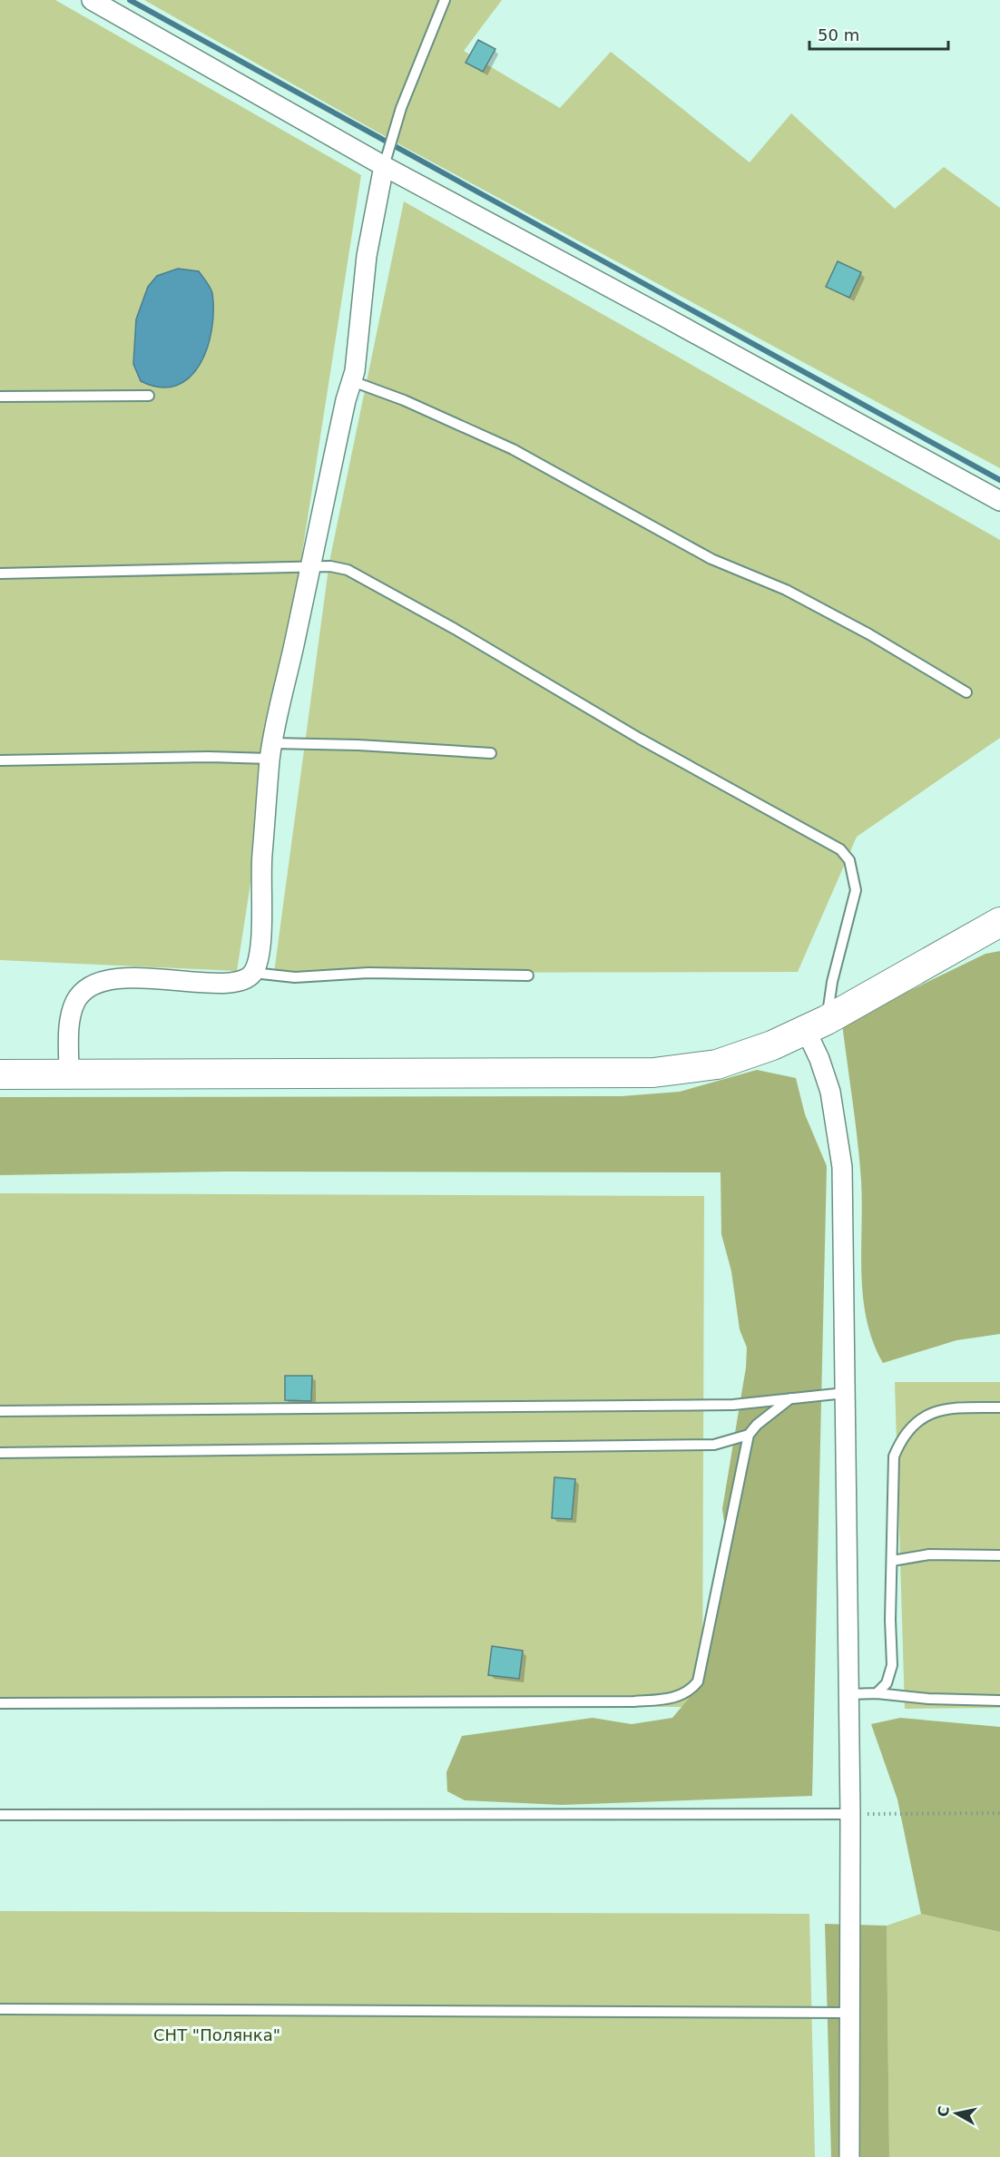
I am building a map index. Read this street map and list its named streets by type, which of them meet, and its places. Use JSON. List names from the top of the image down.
{
  "parks": ["СНТ \"Полянка\""],
  "scale_bar": "50 m",
  "north": "left"
}
